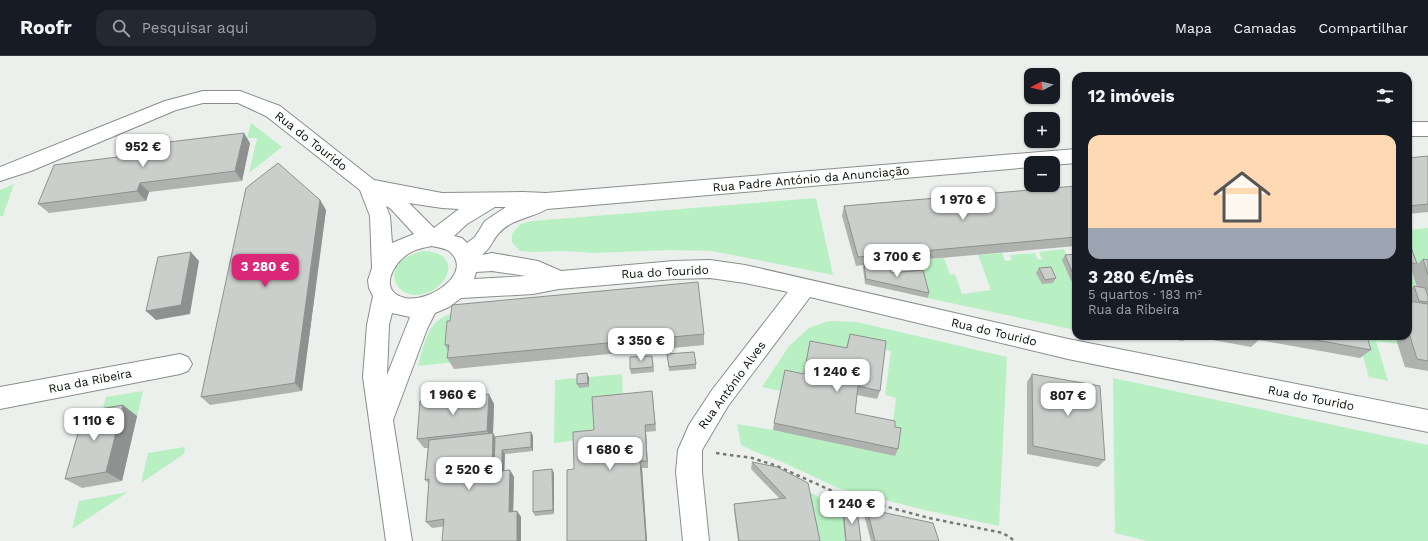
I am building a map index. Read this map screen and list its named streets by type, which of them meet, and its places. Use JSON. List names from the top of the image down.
{
  "streets": {
    "street": [
      "Rua do Tourido",
      "Rua Padre António da Anunciação",
      "Rua da Ribeira",
      "Rua António Alves"
    ]
  },
  "crossings": [
    ["Rua do Tourido", "Rua Padre António da Anunciação"],
    ["Rua do Tourido", "Rua António Alves"]
  ],
  "north": "left",
  "page": {
    "header": "Roofr",
    "search": "Pesquisar aqui",
    "nav": ["Mapa", "Camadas", "Compartilhar"],
    "map_buttons": ["+", "−"],
    "heading": "12 imóveis",
    "list": [
      {
        "name": "3 280 €/mês",
        "note": "5 quartos · 183 m² · Rua da Ribeira"
      }
    ],
    "price": [
      "952 €",
      "1 970 €",
      "3 700 €",
      "3 280 €",
      "3 350 €",
      "1 240 €",
      "1 960 €",
      "807 €",
      "1 110 €",
      "1 680 €",
      "2 520 €",
      "1 240 €"
    ]
  }
}
